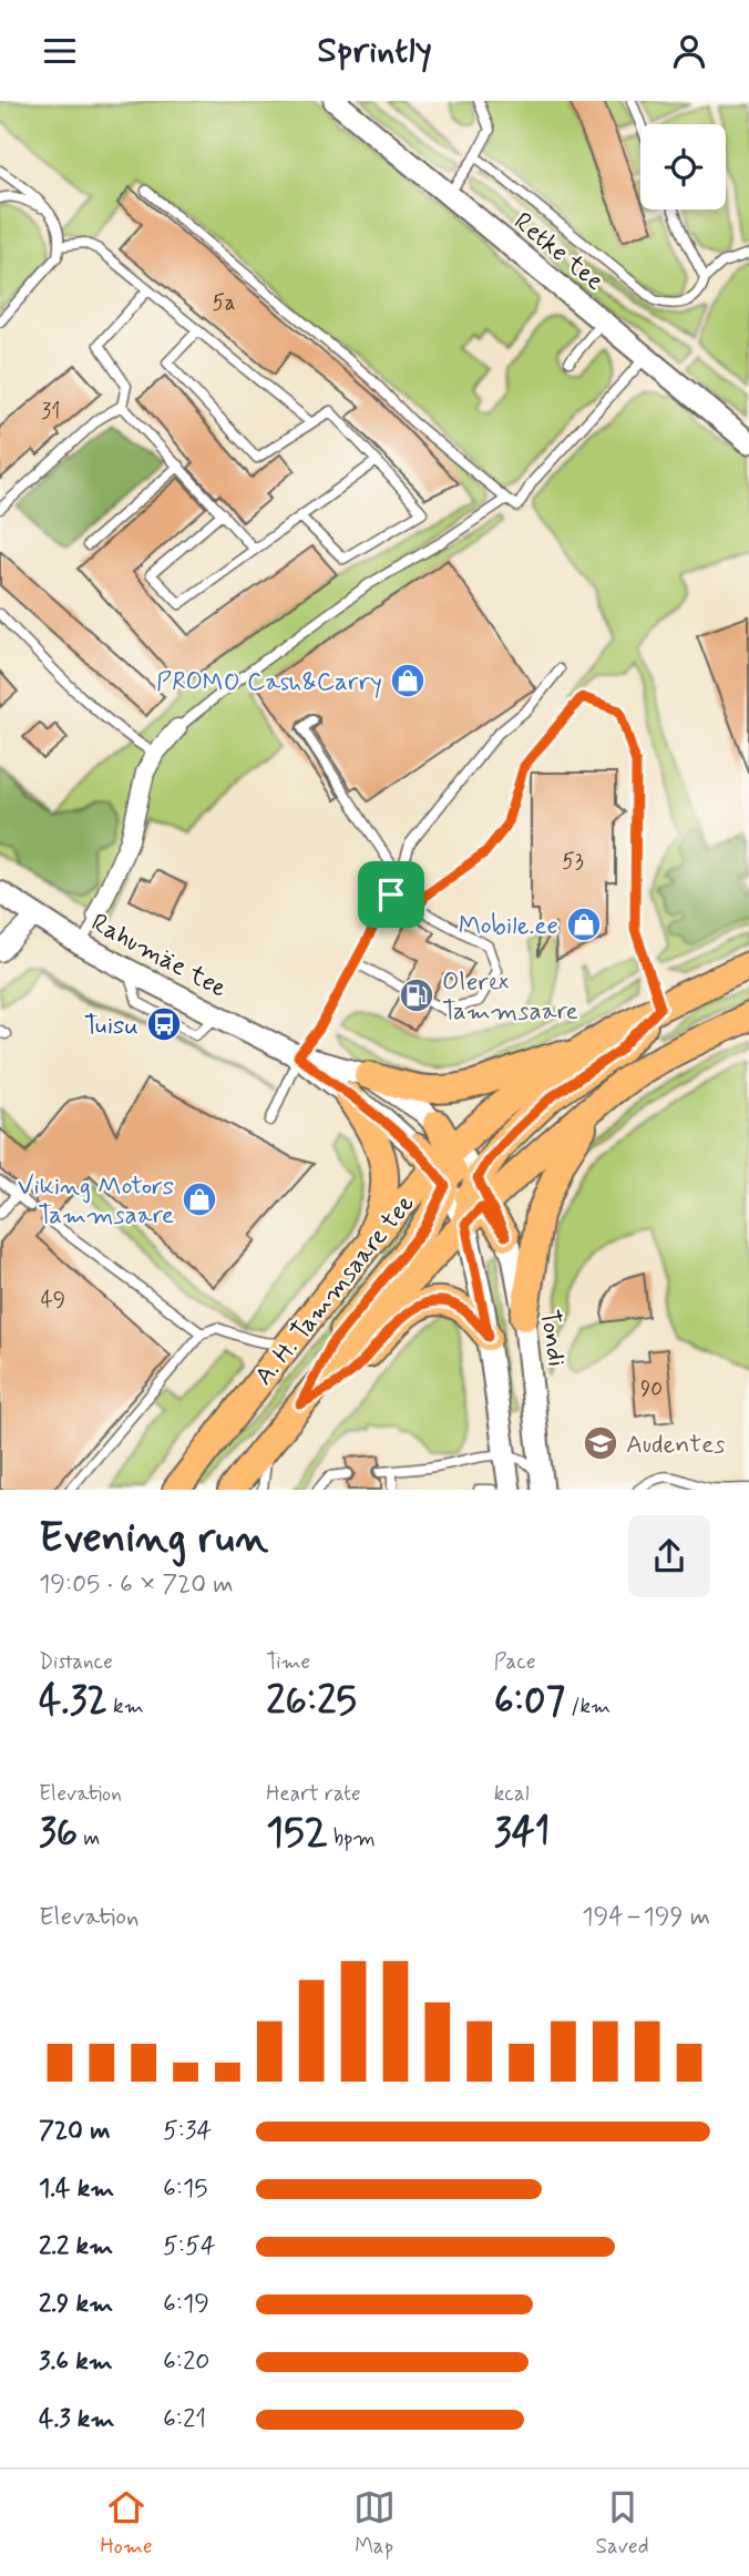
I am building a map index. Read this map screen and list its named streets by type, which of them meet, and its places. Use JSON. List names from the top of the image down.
{
  "streets": {
    "main road": ["A. H. Tammsaare tee"],
    "street": ["Retke tee", "Rahumäe tee", "Tondi"]
  },
  "places": {
    "shop": ["PROMO Cash&Carry", "Mobile.ee", "Viking Motors Tammsaare"],
    "fuel station": ["Olerex Tammsaare"],
    "bus stop": ["Tuisu"],
    "school or university": ["Audentes"]
  },
  "house_numbers": [
    "5a",
    "31",
    "53",
    "49",
    "90"
  ],
  "page": {
    "header": "Sprintly",
    "heading": ["Evening run", "19:05 · 6 × 720 m"],
    "stats": [
      ["Distance", "4.32 km"],
      ["Time", "26:25"],
      ["Pace", "6:07 /km"],
      ["Elevation", "36 m"],
      ["Heart rate", "152 bpm"],
      ["kcal", "341"]
    ],
    "chart": ["Elevation", "194–199 m"],
    "list": [
      {
        "name": "720 m",
        "note": "5:34"
      },
      {
        "name": "1.4 km",
        "note": "6:15"
      },
      {
        "name": "2.2 km",
        "note": "5:54"
      },
      {
        "name": "2.9 km",
        "note": "6:19"
      },
      {
        "name": "3.6 km",
        "note": "6:20"
      },
      {
        "name": "4.3 km",
        "note": "6:21"
      }
    ],
    "tabs": ["Home", "Map", "Saved"]
  }
}
